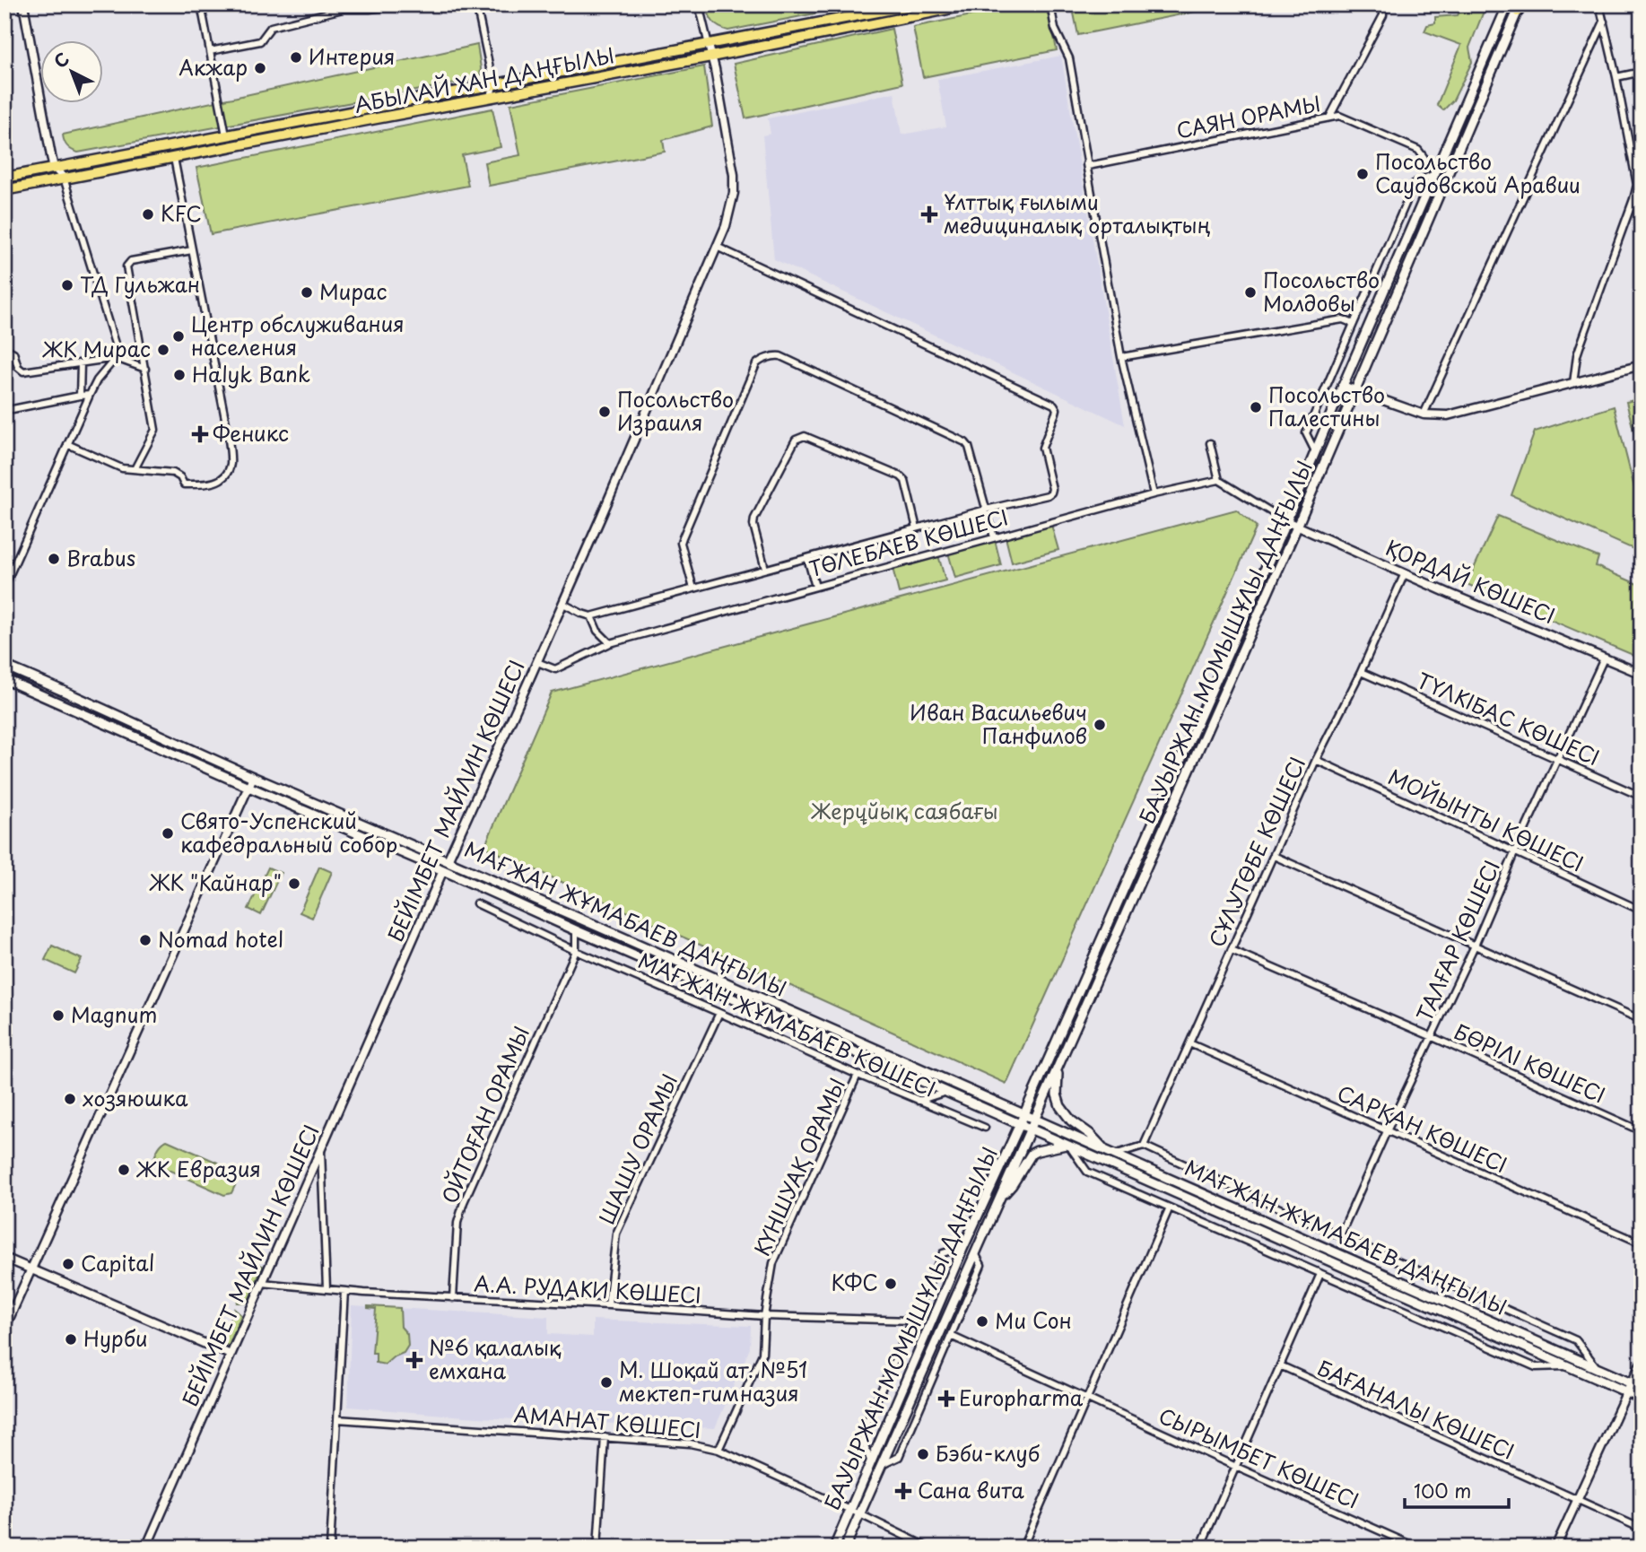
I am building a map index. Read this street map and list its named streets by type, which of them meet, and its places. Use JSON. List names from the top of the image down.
{
  "streets": {
    "main road": [
      "АБЫЛАЙ ХАН ДАҢҒЫЛЫ",
      "БАУЫРЖАН МОМЫШҰЛЫ ДАҢҒЫЛЫ",
      "БЕЙІМБЕТ МАЙЛИН КӨШЕСІ",
      "МАҒЖАН ЖҰМАБАЕВ ДАҢҒЫЛЫ"
    ],
    "street": [
      "САЯН ОРАМЫ",
      "ТӨЛЕБАЕВ КӨШЕСІ",
      "ҚОРДАЙ КӨШЕСІ",
      "ТҮЛКІБАС КӨШЕСІ",
      "МОЙЫНТЫ КӨШЕСІ",
      "СҰЛУТӨБЕ КӨШЕСІ",
      "ТАЛҒАР КӨШЕСІ",
      "МАҒЖАН ЖҰМАБАЕВ КӨШЕСІ",
      "БӨРІЛІ КӨШЕСІ",
      "ОЙТОҒАН ОРАМЫ",
      "САРҚАН КӨШЕСІ",
      "ШАШУ ОРАМЫ",
      "КҮНШУАҚ ОРАМЫ",
      "А.А. РУДАКИ КӨШЕСІ",
      "БАҒАНАЛЫ КӨШЕСІ",
      "АМАНАТ КӨШЕСІ",
      "СЫРЫМБЕТ КӨШЕСІ"
    ]
  },
  "crossings": [
    ["АБЫЛАЙ ХАН ДАҢҒЫЛЫ", "БЕЙІМБЕТ МАЙЛИН КӨШЕСІ"],
    ["САЯН ОРАМЫ", "БАУЫРЖАН МОМЫШҰЛЫ ДАҢҒЫЛЫ"],
    ["ТӨЛЕБАЕВ КӨШЕСІ", "БЕЙІМБЕТ МАЙЛИН КӨШЕСІ"],
    ["ҚОРДАЙ КӨШЕСІ", "БАУЫРЖАН МОМЫШҰЛЫ ДАҢҒЫЛЫ"],
    ["ҚОРДАЙ КӨШЕСІ", "СҰЛУТӨБЕ КӨШЕСІ"],
    ["ҚОРДАЙ КӨШЕСІ", "ТАЛҒАР КӨШЕСІ"],
    ["БАУЫРЖАН МОМЫШҰЛЫ ДАҢҒЫЛЫ", "МАҒЖАН ЖҰМАБАЕВ ДАҢҒЫЛЫ"],
    ["БАУЫРЖАН МОМЫШҰЛЫ ДАҢҒЫЛЫ", "АМАНАТ КӨШЕСІ"],
    ["ТҮЛКІБАС КӨШЕСІ", "СҰЛУТӨБЕ КӨШЕСІ"],
    ["ТҮЛКІБАС КӨШЕСІ", "ТАЛҒАР КӨШЕСІ"],
    ["БЕЙІМБЕТ МАЙЛИН КӨШЕСІ", "МАҒЖАН ЖҰМАБАЕВ ДАҢҒЫЛЫ"],
    ["БЕЙІМБЕТ МАЙЛИН КӨШЕСІ", "А.А. РУДАКИ КӨШЕСІ"],
    ["МОЙЫНТЫ КӨШЕСІ", "СҰЛУТӨБЕ КӨШЕСІ"],
    ["МОЙЫНТЫ КӨШЕСІ", "ТАЛҒАР КӨШЕСІ"],
    ["СҰЛУТӨБЕ КӨШЕСІ", "БӨРІЛІ КӨШЕСІ"],
    ["СҰЛУТӨБЕ КӨШЕСІ", "САРҚАН КӨШЕСІ"],
    ["ТАЛҒАР КӨШЕСІ", "БӨРІЛІ КӨШЕСІ"],
    ["ТАЛҒАР КӨШЕСІ", "САРҚАН КӨШЕСІ"],
    ["МАҒЖАН ЖҰМАБАЕВ КӨШЕСІ", "ОЙТОҒАН ОРАМЫ"],
    ["МАҒЖАН ЖҰМАБАЕВ КӨШЕСІ", "ШАШУ ОРАМЫ"],
    ["МАҒЖАН ЖҰМАБАЕВ КӨШЕСІ", "КҮНШУАҚ ОРАМЫ"],
    ["ОЙТОҒАН ОРАМЫ", "А.А. РУДАКИ КӨШЕСІ"],
    ["ШАШУ ОРАМЫ", "А.А. РУДАКИ КӨШЕСІ"],
    ["КҮНШУАҚ ОРАМЫ", "А.А. РУДАКИ КӨШЕСІ"],
    ["КҮНШУАҚ ОРАМЫ", "АМАНАТ КӨШЕСІ"]
  ],
  "parks": ["Жерұйық саябағы"],
  "places": {
    "other": [
      "Интерия",
      "Акжар",
      "Посольство Саудовской Аравии",
      "KFC",
      "ТД Гульжан",
      "Мирас",
      "Посольство Молдовы",
      "Центр обслуживания населения",
      "ЖК Мирас",
      "Halyk Bank",
      "Посольство Палестины",
      "Посольство Израиля",
      "Brabus",
      "Иван Васильевич Панфилов",
      "Свято-Успенский кафедральный собор",
      "ЖК \"Кайнар\"",
      "Nomad hotel",
      "Magnum",
      "хозяюшка",
      "ЖК Евразия",
      "Capital",
      "КФС",
      "Ми Сон",
      "Нурби",
      "М. Шоқай ат. №51 мектеп-гимназия",
      "Бэби-клуб"
    ],
    "health": [
      "Ұлттық ғылыми медициналық орталықтың",
      "Феникс",
      "№6 қалалық емхана",
      "Europharma",
      "Сана вита"
    ]
  },
  "scale_bar": "100 m",
  "north": "top left"
}
